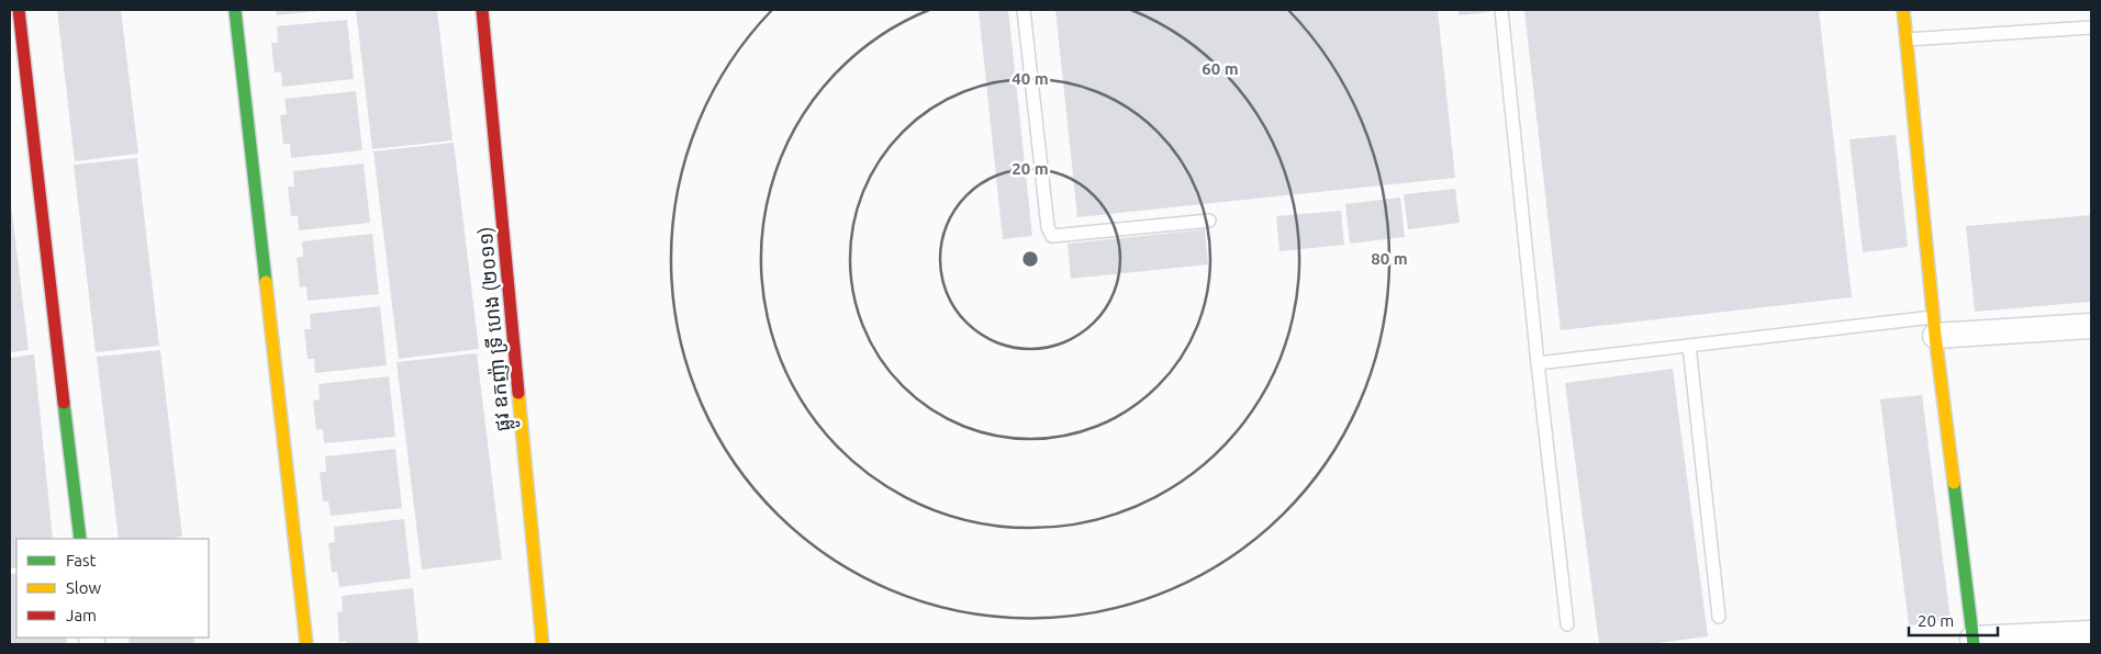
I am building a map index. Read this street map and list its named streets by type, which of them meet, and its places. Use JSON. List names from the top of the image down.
{
  "streets": {
    "street": ["ផ្លូវ ឧកញ៉ា ទ្រី ហេង (២០១១)"]
  },
  "legend": ["Fast", "Slow", "Jam"],
  "scale_bar": "20 m",
  "rings": [
    "60 m",
    "40 m",
    "20 m",
    "80 m"
  ]
}
